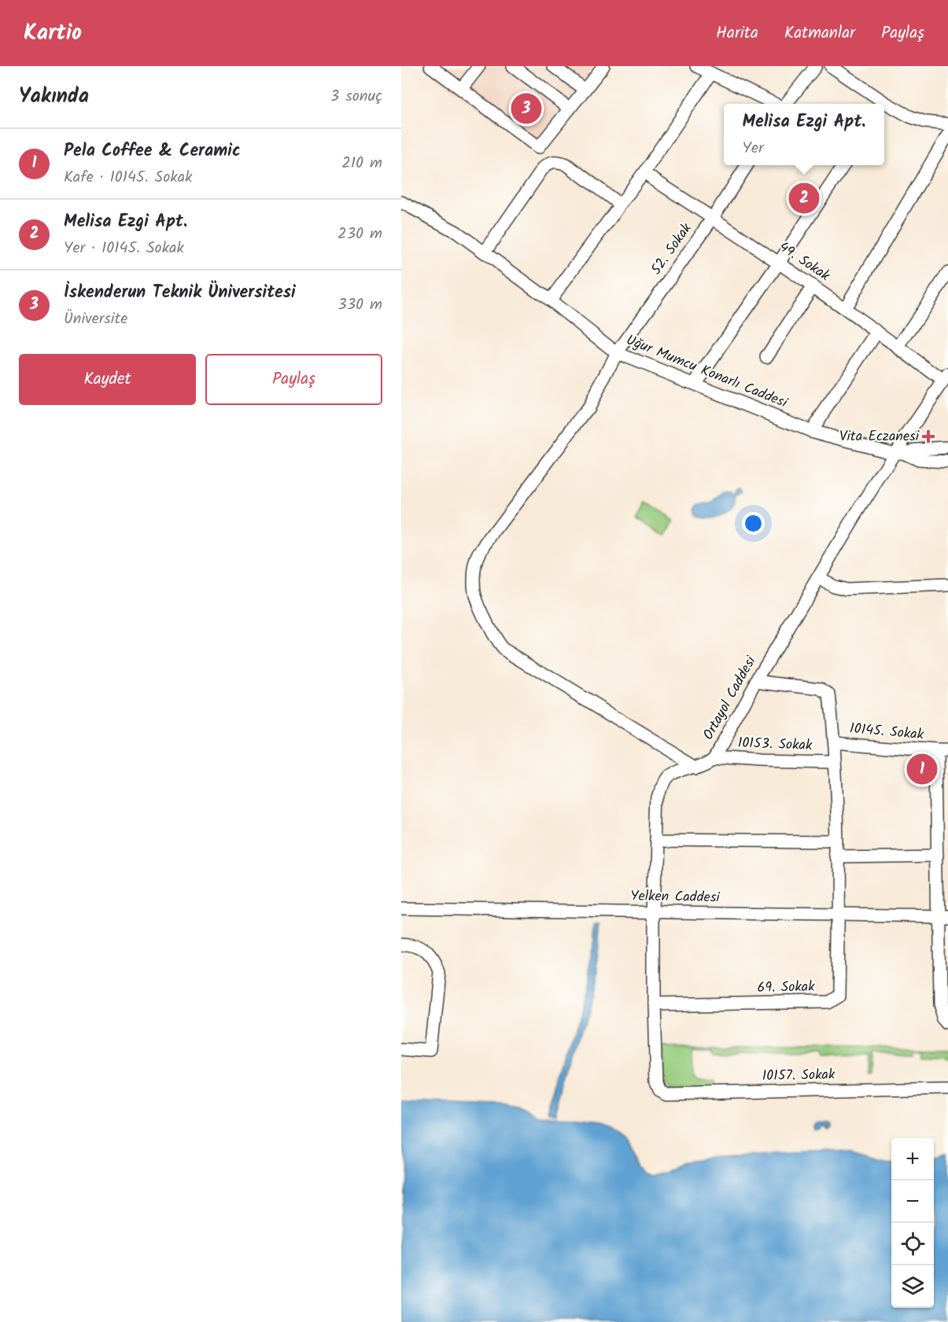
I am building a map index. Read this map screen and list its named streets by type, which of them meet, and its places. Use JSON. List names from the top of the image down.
{
  "streets": {
    "street": [
      "52. Sokak",
      "49. Sokak",
      "Uğur Mumcu Konarlı Caddesi",
      "Ortayol Caddesi",
      "10145. Sokak",
      "10153. Sokak",
      "Yelken Caddesi",
      "69. Sokak",
      "10157. Sokak"
    ]
  },
  "crossings": [
    ["52. Sokak", "49. Sokak"],
    ["52. Sokak", "Uğur Mumcu Konarlı Caddesi"],
    ["52. Sokak", "Ortayol Caddesi"],
    ["49. Sokak", "Ortayol Caddesi"],
    ["Uğur Mumcu Konarlı Caddesi", "Ortayol Caddesi"],
    ["Ortayol Caddesi", "10153. Sokak"],
    ["Ortayol Caddesi", "Yelken Caddesi"],
    ["Ortayol Caddesi", "69. Sokak"],
    ["Ortayol Caddesi", "10157. Sokak"],
    ["Yelken Caddesi", "69. Sokak"]
  ],
  "places": {
    "health": ["Vita Eczanesi"]
  },
  "page": {
    "header": "Kartio",
    "nav": ["Harita", "Katmanlar", "Paylaş"],
    "heading": ["Yakında", "3 sonuç"],
    "pins": ["3", "2", "1"],
    "popup": ["Melisa Ezgi Apt.", "Yer"],
    "list": [
      {
        "mark": "1",
        "name": "Pela Coffee & Ceramic",
        "note": "Kafe · 10145. Sokak",
        "value": "210 m"
      },
      {
        "mark": "2",
        "name": "Melisa Ezgi Apt.",
        "note": "Yer · 10145. Sokak",
        "value": "230 m"
      },
      {
        "mark": "3",
        "name": "İskenderun Teknik Üniversitesi",
        "note": "Üniversite",
        "value": "330 m"
      }
    ],
    "buttons": ["Kaydet", "Paylaş"],
    "map_buttons": ["+", "−"]
  }
}
